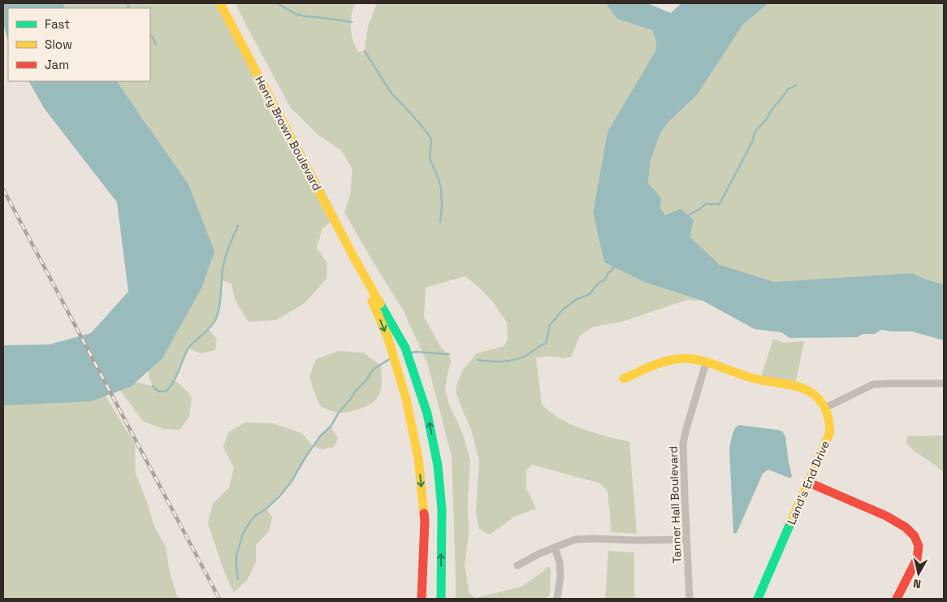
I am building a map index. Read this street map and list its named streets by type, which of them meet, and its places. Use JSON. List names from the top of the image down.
{
  "streets": {
    "main road": ["Henry Brown Boulevard", "Land's End Drive"],
    "street": ["Tanner Hall Boulevard"]
  },
  "crossings": [
    ["Land's End Drive", "Tanner Hall Boulevard"]
  ],
  "legend": ["Fast", "Slow", "Jam"],
  "north": "bottom"
}
